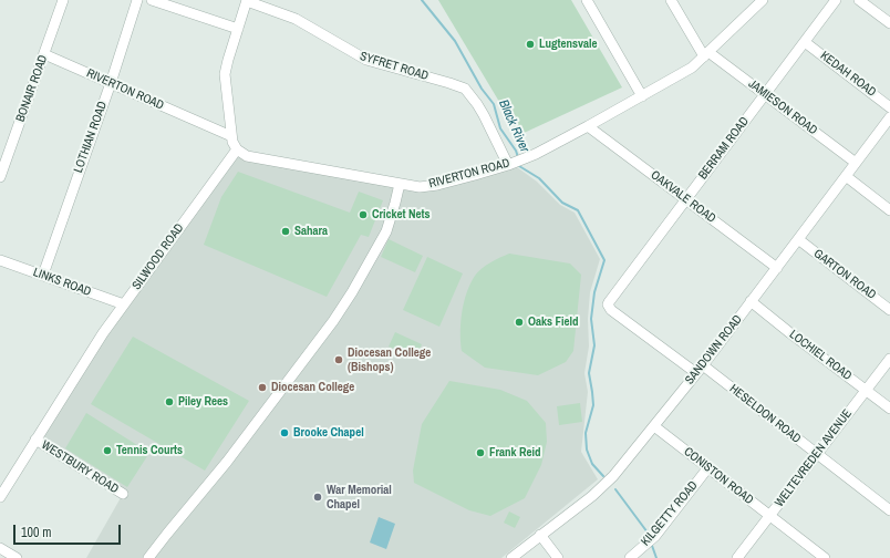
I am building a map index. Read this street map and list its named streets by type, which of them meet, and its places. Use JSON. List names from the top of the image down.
{
  "streets": {
    "street": [
      "SYFRET ROAD",
      "KEDAH ROAD",
      "BONAIR ROAD",
      "RIVERTON ROAD",
      "JAMIESON ROAD",
      "LOTHIAN ROAD",
      "BERRAM ROAD",
      "OAKVALE ROAD",
      "SILWOOD ROAD",
      "GARTON ROAD",
      "LINKS ROAD",
      "SANDOWN ROAD",
      "LOCHIEL ROAD",
      "HESELDON ROAD",
      "WELTEVREDEN AVENUE",
      "WESTBURY ROAD",
      "CONISTON ROAD",
      "KILGETTY ROAD"
    ]
  },
  "crossings": [
    ["SYFRET ROAD", "RIVERTON ROAD"],
    ["KEDAH ROAD", "BERRAM ROAD"],
    ["BONAIR ROAD", "RIVERTON ROAD"],
    ["RIVERTON ROAD", "JAMIESON ROAD"],
    ["RIVERTON ROAD", "LOTHIAN ROAD"],
    ["RIVERTON ROAD", "OAKVALE ROAD"],
    ["RIVERTON ROAD", "SILWOOD ROAD"],
    ["JAMIESON ROAD", "BERRAM ROAD"],
    ["JAMIESON ROAD", "SANDOWN ROAD"],
    ["LOTHIAN ROAD", "LINKS ROAD"],
    ["BERRAM ROAD", "OAKVALE ROAD"],
    ["BERRAM ROAD", "HESELDON ROAD"],
    ["OAKVALE ROAD", "SANDOWN ROAD"],
    ["SILWOOD ROAD", "LINKS ROAD"],
    ["SILWOOD ROAD", "WESTBURY ROAD"],
    ["GARTON ROAD", "SANDOWN ROAD"],
    ["SANDOWN ROAD", "LOCHIEL ROAD"],
    ["SANDOWN ROAD", "HESELDON ROAD"],
    ["SANDOWN ROAD", "CONISTON ROAD"],
    ["LOCHIEL ROAD", "WELTEVREDEN AVENUE"],
    ["HESELDON ROAD", "WELTEVREDEN AVENUE"],
    ["WELTEVREDEN AVENUE", "CONISTON ROAD"],
    ["CONISTON ROAD", "KILGETTY ROAD"]
  ],
  "water": ["Black River"],
  "places": [
    "Lugtensvale",
    "Cricket Nets",
    "Sahara",
    "Oaks Field",
    "Diocesan College (Bishops)",
    "Diocesan College",
    "Piley Rees",
    "Brooke Chapel",
    "Tennis Courts",
    "Frank Reid",
    "War Memorial Chapel"
  ],
  "scale_bar": "100 m"
}
